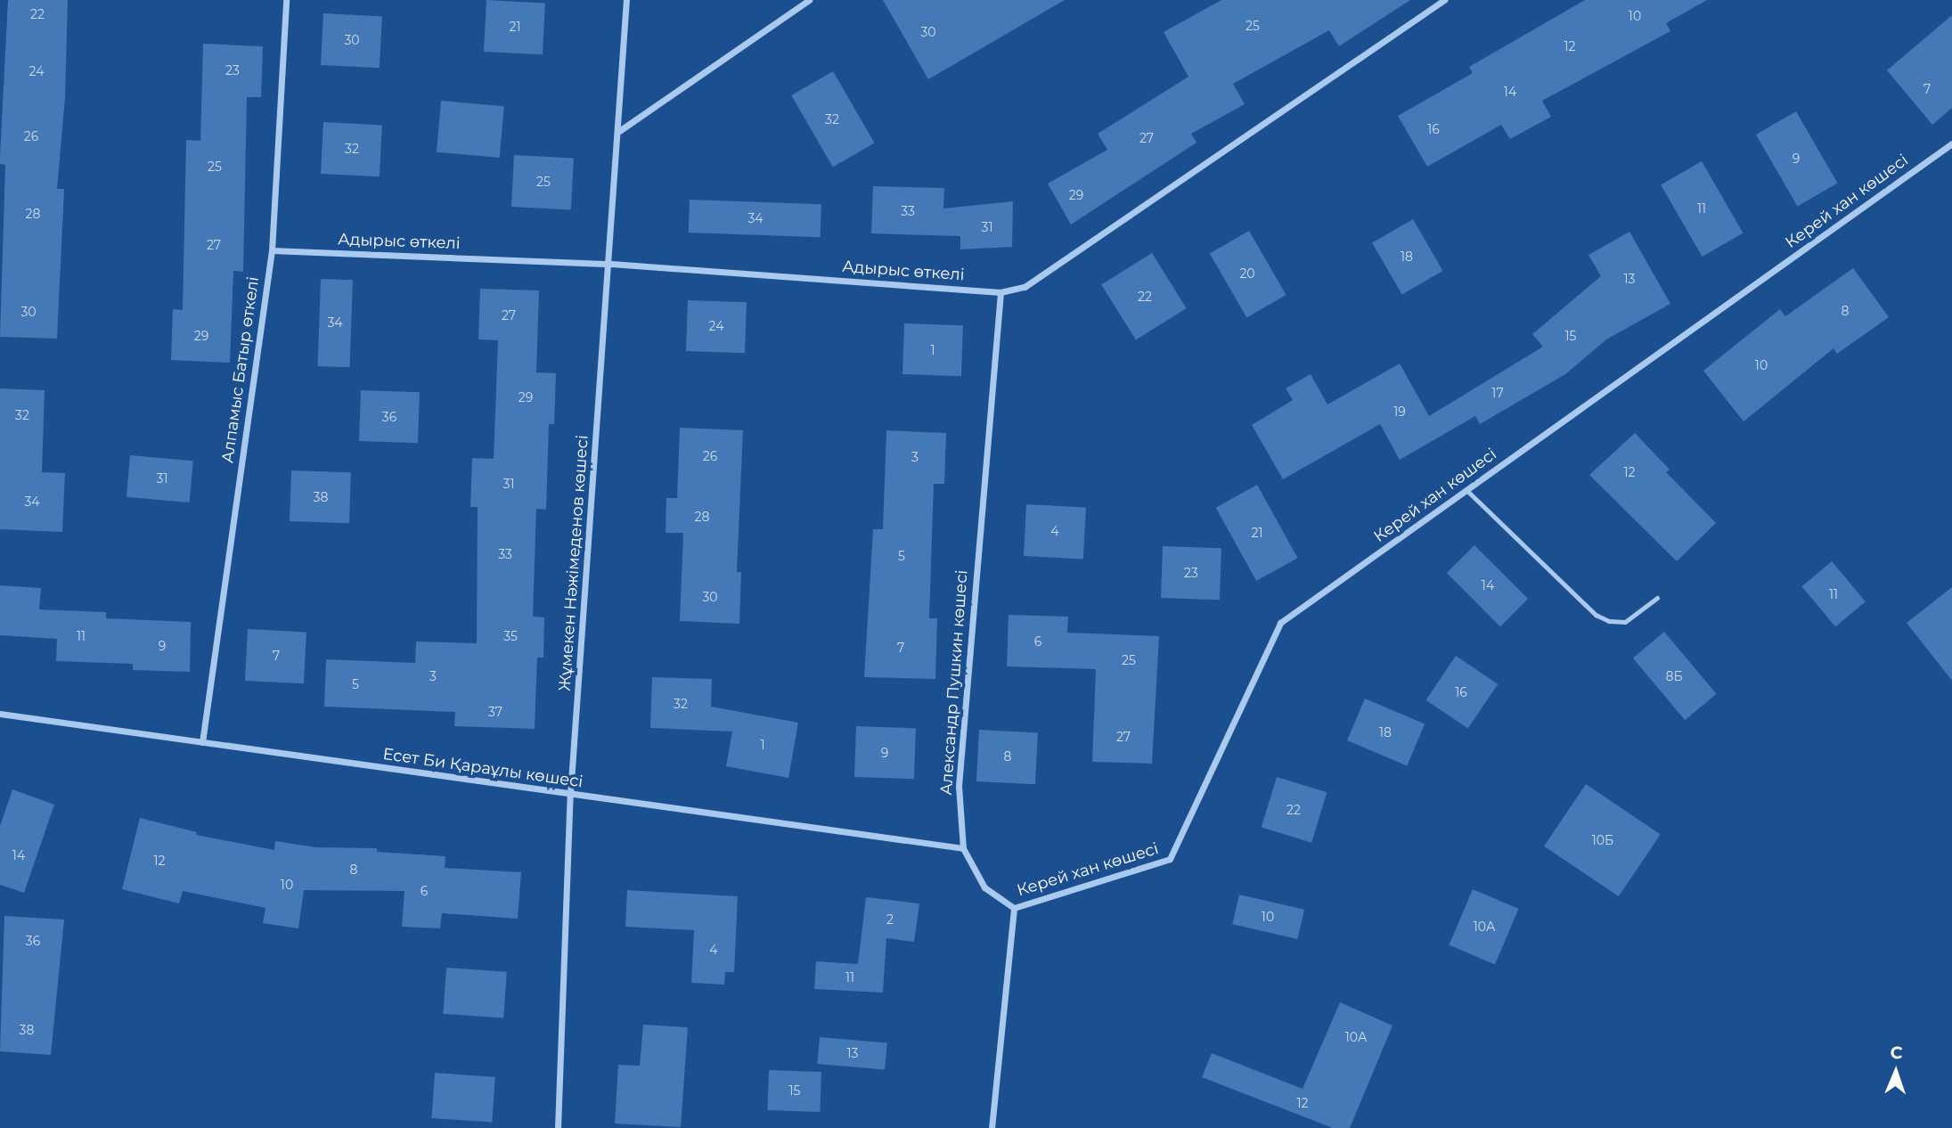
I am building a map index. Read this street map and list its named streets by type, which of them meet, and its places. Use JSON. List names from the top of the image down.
{
  "streets": {
    "street": [
      "Керей хан көшесі",
      "Адырыс өткелі",
      "Алпамыс Батыр өткелі",
      "Жұмекен Нәжімеденов көшесі",
      "Александр Пушкин көшесі",
      "Есет Би Қараұлы көшесі"
    ]
  },
  "crossings": [
    ["Керей хан көшесі", "Александр Пушкин көшесі"],
    ["Адырыс өткелі", "Алпамыс Батыр өткелі"],
    ["Адырыс өткелі", "Жұмекен Нәжімеденов көшесі"],
    ["Адырыс өткелі", "Александр Пушкин көшесі"],
    ["Алпамыс Батыр өткелі", "Есет Би Қараұлы көшесі"],
    ["Жұмекен Нәжімеденов көшесі", "Есет Би Қараұлы көшесі"],
    ["Александр Пушкин көшесі", "Есет Би Қараұлы көшесі"]
  ],
  "house_numbers": [
    "22",
    "10",
    "25",
    "21",
    "30",
    "30",
    "12",
    "23",
    "24",
    "7",
    "14",
    "32",
    "16",
    "26",
    "27",
    "32",
    "9",
    "25",
    "25",
    "29",
    "11",
    "33",
    "28",
    "34",
    "31",
    "27",
    "18",
    "20",
    "13",
    "22",
    "8",
    "30",
    "27",
    "34",
    "24",
    "29",
    "15",
    "1",
    "10",
    "17",
    "29",
    "19",
    "32",
    "36",
    "26",
    "3",
    "12",
    "31",
    "31",
    "38",
    "34",
    "28",
    "4",
    "21",
    "33",
    "5",
    "23",
    "14",
    "11",
    "30",
    "11",
    "35",
    "6",
    "9",
    "7",
    "7",
    "25",
    "3",
    "8Б",
    "5",
    "16",
    "32",
    "37",
    "18",
    "27",
    "1",
    "9",
    "8",
    "22",
    "10Б",
    "14",
    "12",
    "8",
    "10",
    "6",
    "10",
    "2",
    "10А",
    "36",
    "4",
    "11",
    "38",
    "10А",
    "13",
    "15",
    "12"
  ],
  "north": "top"
}
